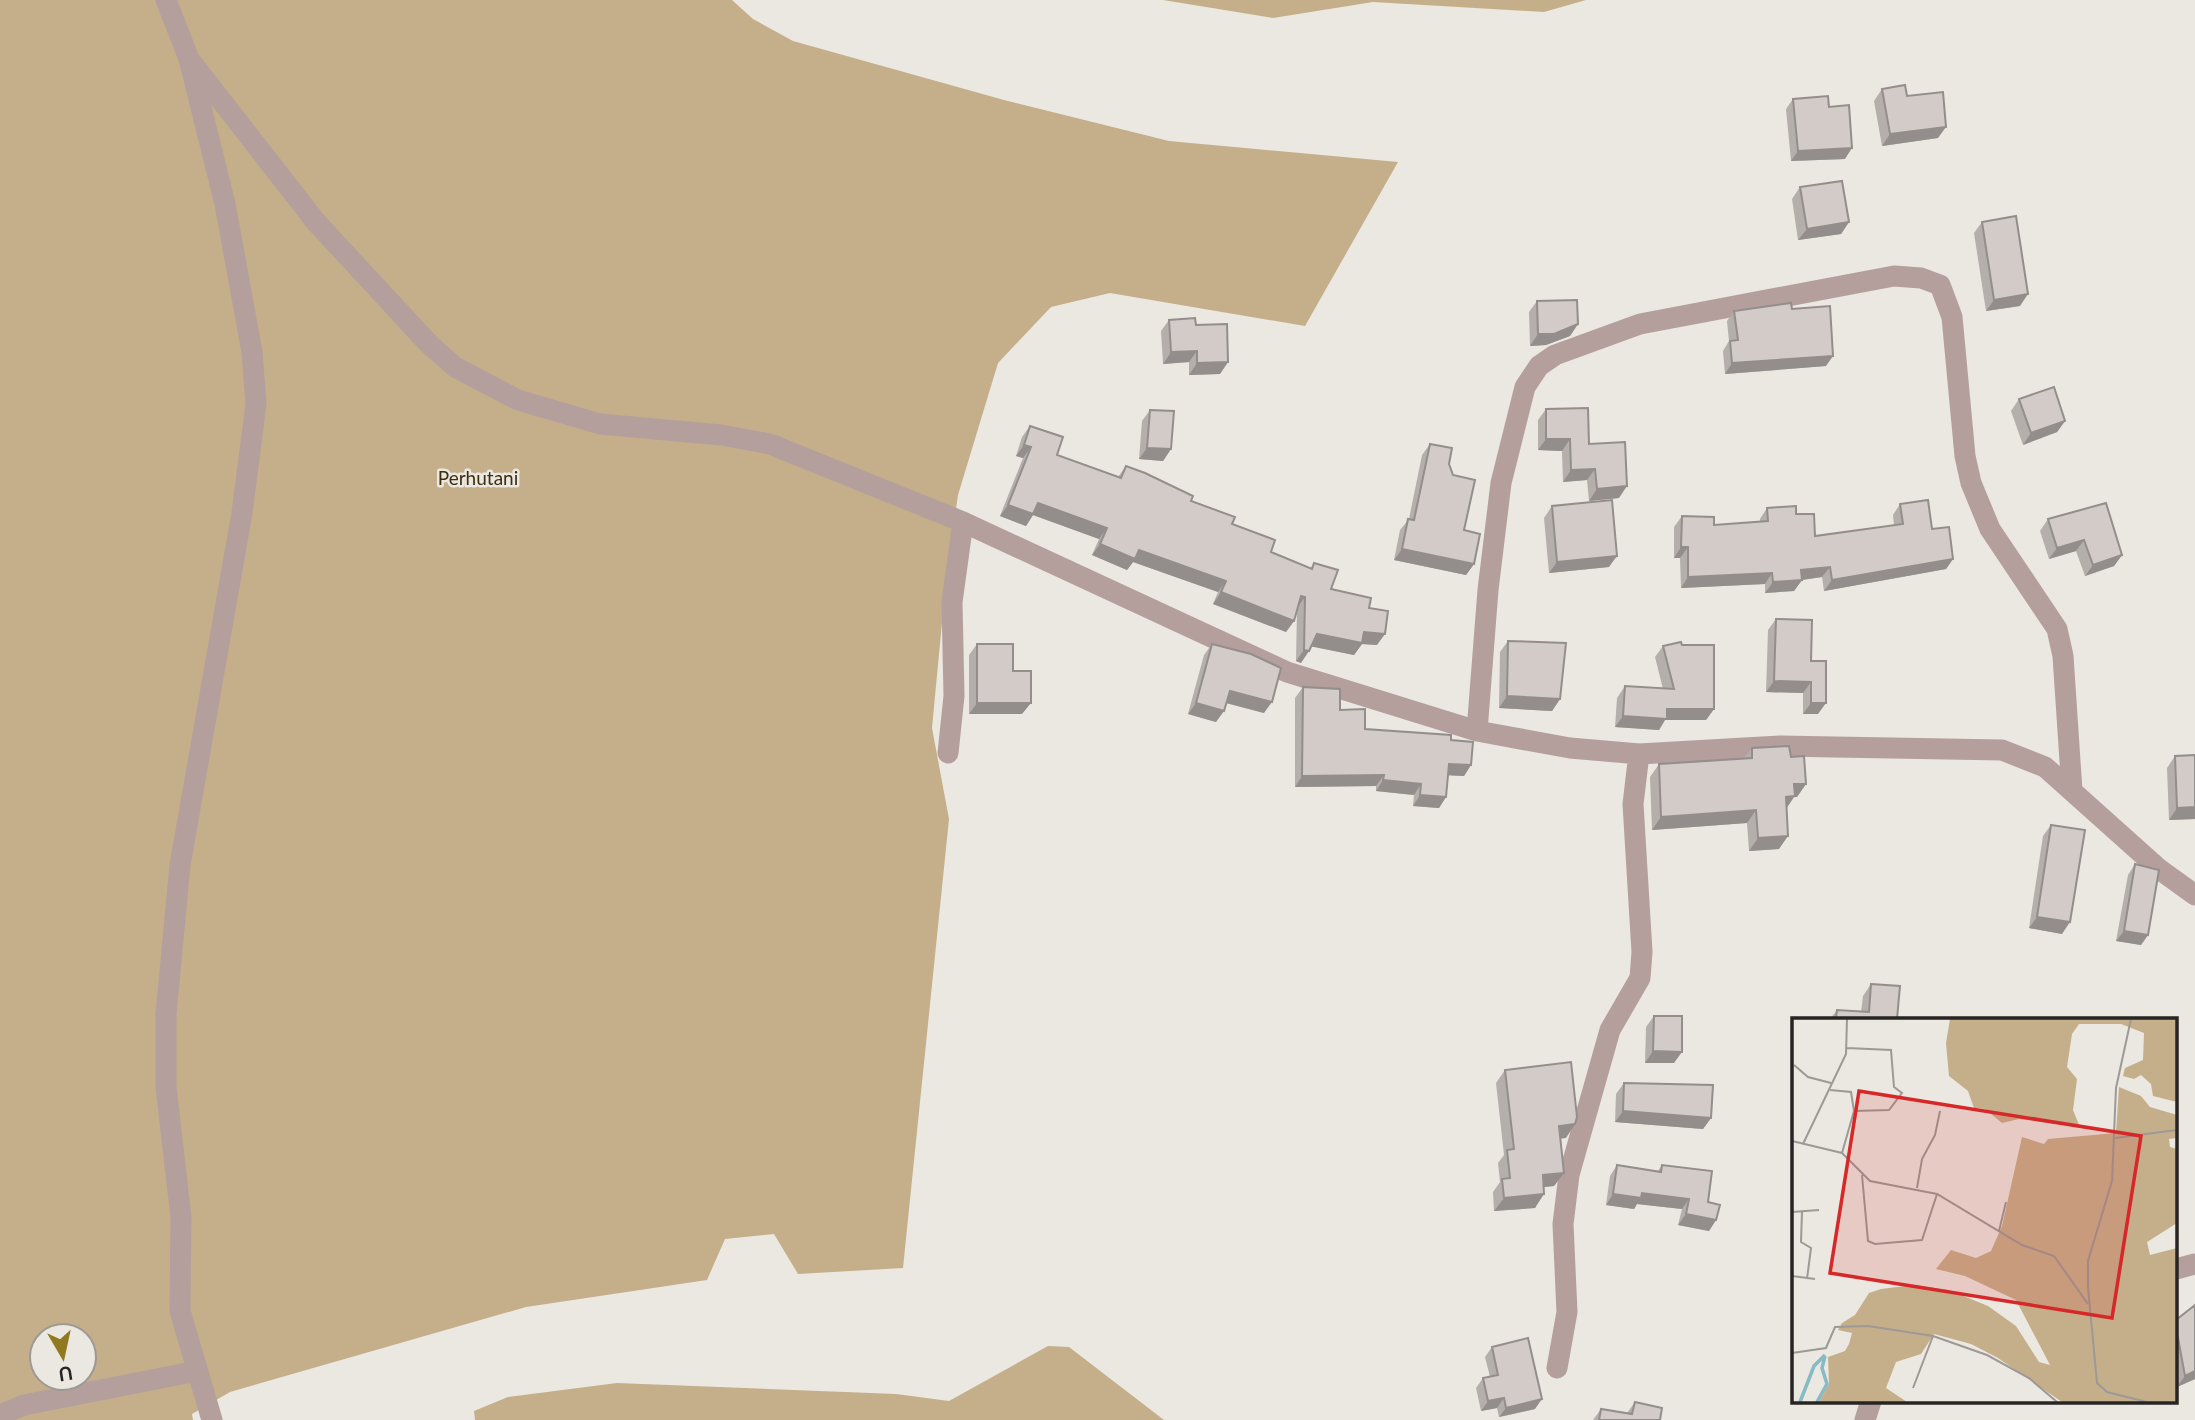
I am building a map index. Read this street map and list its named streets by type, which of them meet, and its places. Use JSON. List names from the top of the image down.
{
  "parks": ["Perhutani"],
  "north": "bottom"
}
